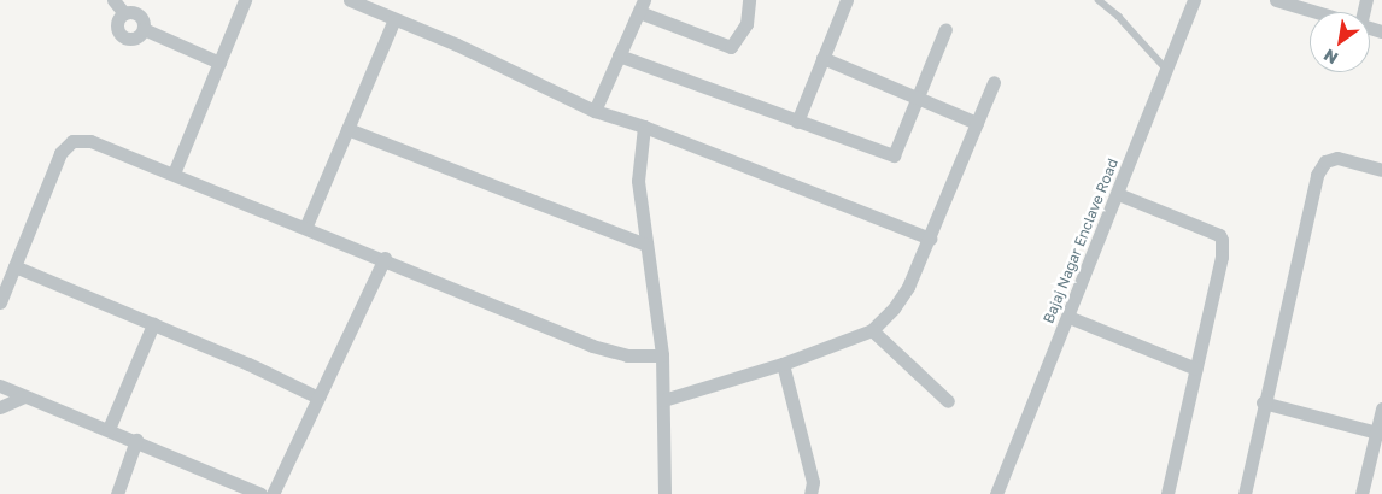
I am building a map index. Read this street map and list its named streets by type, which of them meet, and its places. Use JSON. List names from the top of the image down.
{
  "streets": {
    "street": ["Bajaj Nagar Enclave Road"]
  },
  "north": "bottom left"
}
